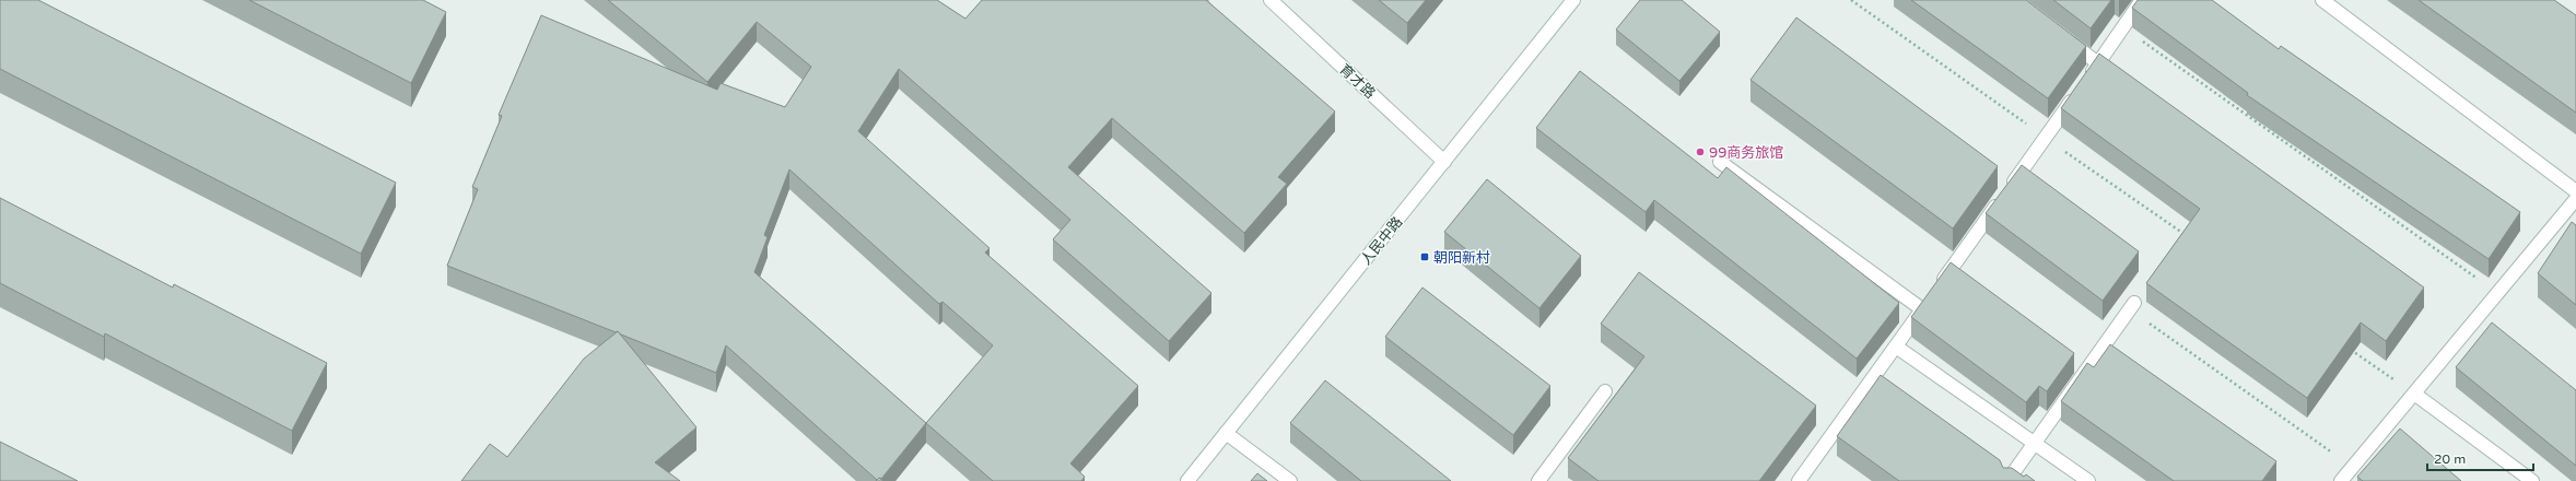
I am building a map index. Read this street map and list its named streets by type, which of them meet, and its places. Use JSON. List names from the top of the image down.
{
  "streets": {
    "street": ["育才路", "人民中路"]
  },
  "crossings": [
    ["育才路", "人民中路"]
  ],
  "places": {
    "other": ["99商务旅馆"],
    "transit": ["朝阳新村"]
  },
  "scale_bar": "20 m"
}
